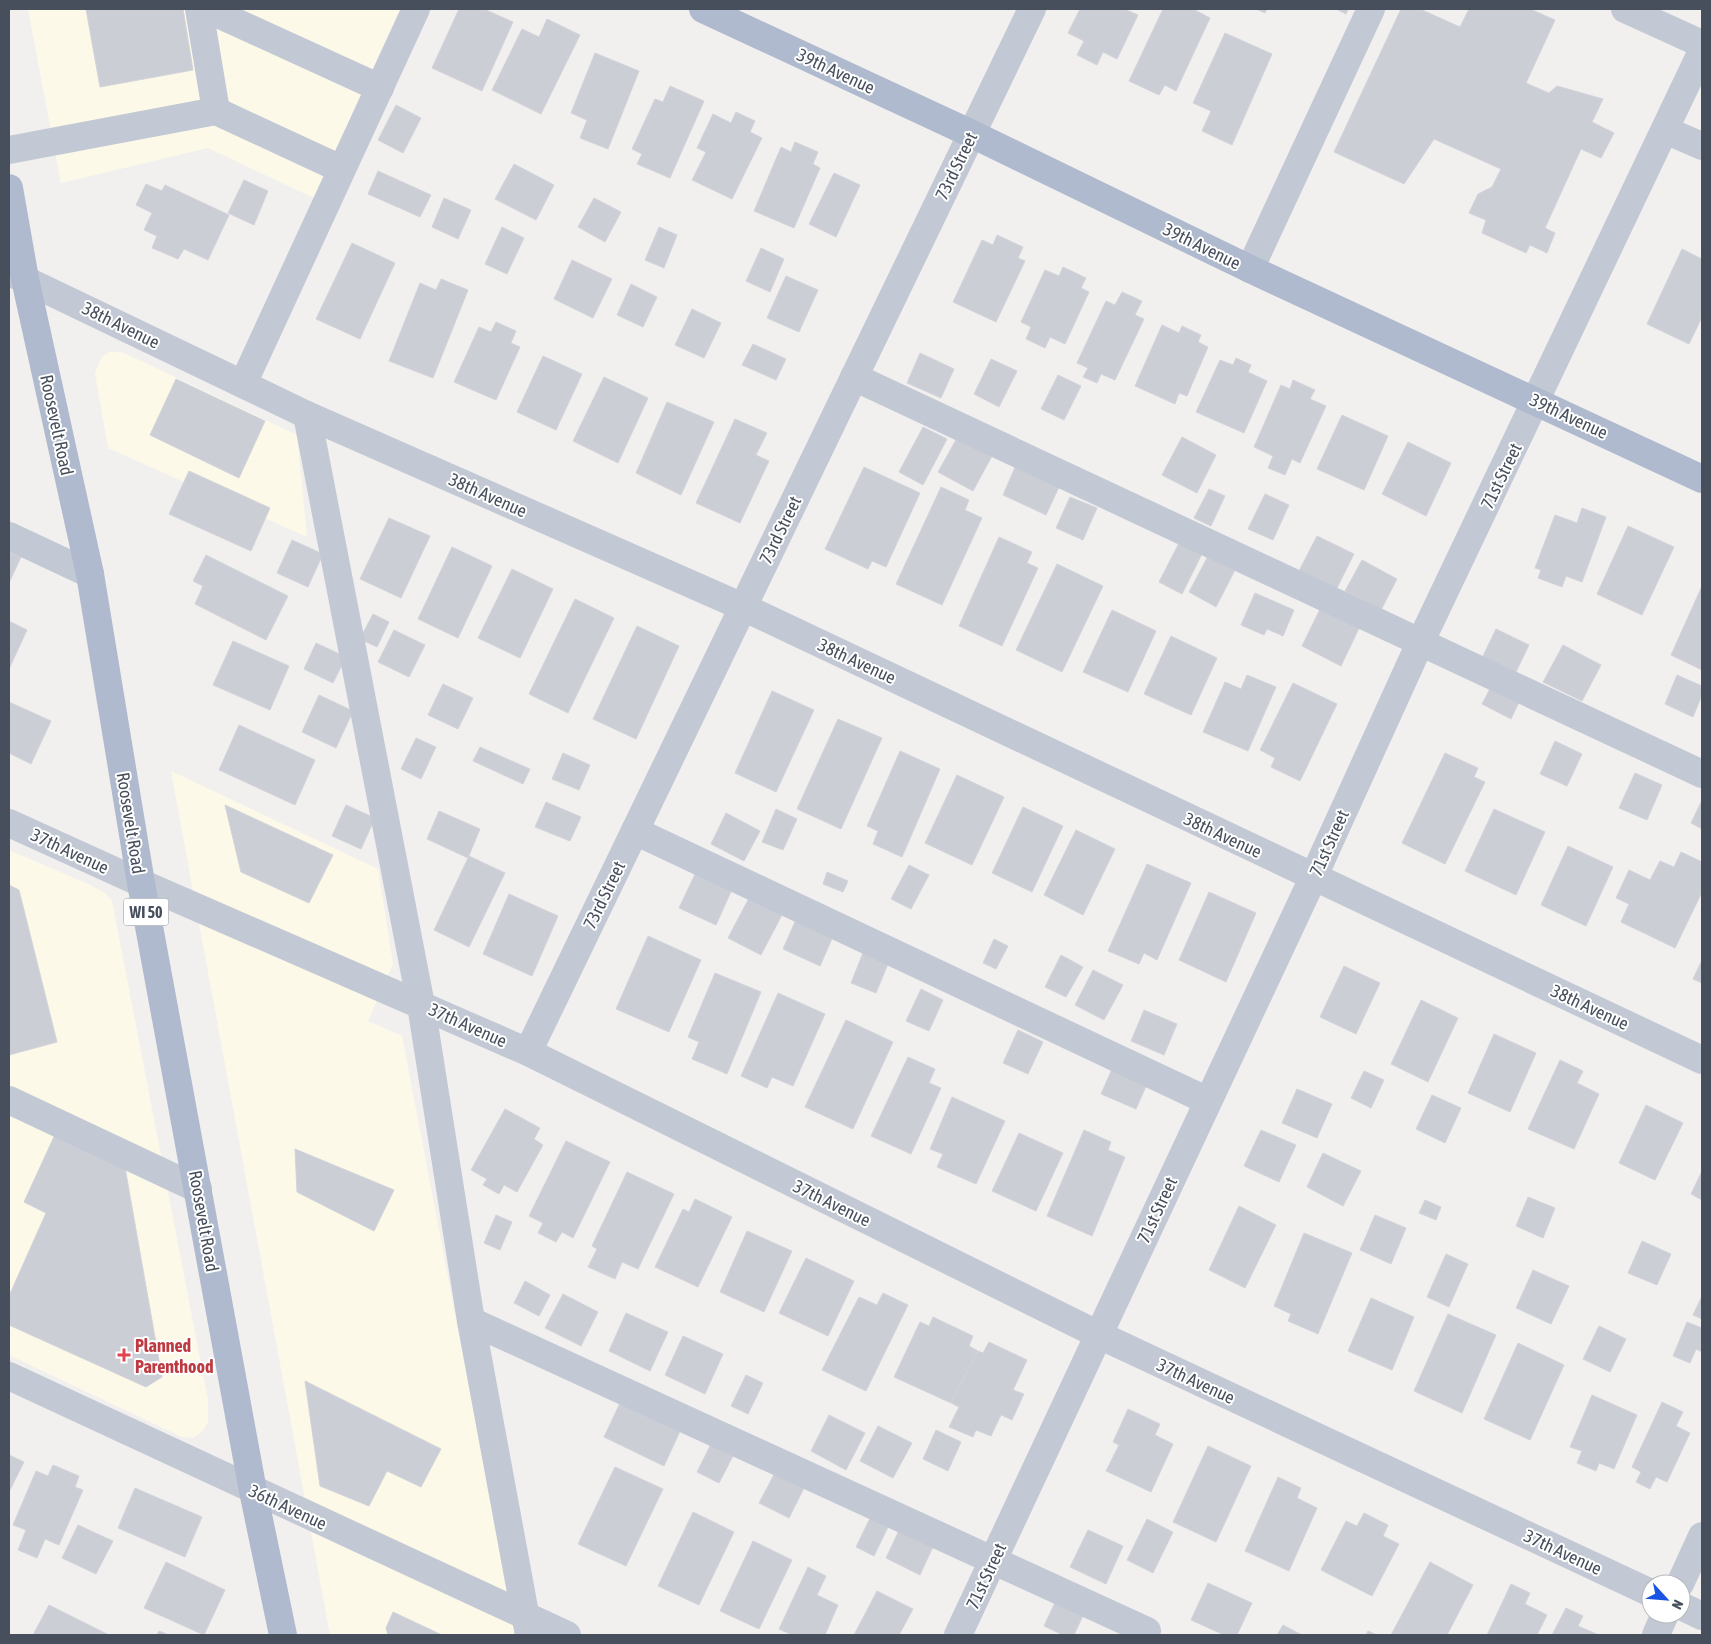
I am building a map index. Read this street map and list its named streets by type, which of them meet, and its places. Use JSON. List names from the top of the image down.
{
  "streets": {
    "main road": ["39th Avenue", "Roosevelt Road", "WI 50"],
    "street": [
      "73rd Street",
      "38th Avenue",
      "71st Street",
      "37th Avenue",
      "36th Avenue"
    ]
  },
  "crossings": [
    ["39th Avenue", "73rd Street"],
    ["39th Avenue", "71st Street"],
    ["73rd Street", "38th Avenue"],
    ["73rd Street", "37th Avenue"],
    ["38th Avenue", "Roosevelt Road"],
    ["38th Avenue", "71st Street"],
    ["Roosevelt Road", "37th Avenue"],
    ["Roosevelt Road", "36th Avenue"],
    ["71st Street", "37th Avenue"]
  ],
  "places": {
    "health": ["Planned Parenthood"]
  },
  "north": "bottom right"
}
